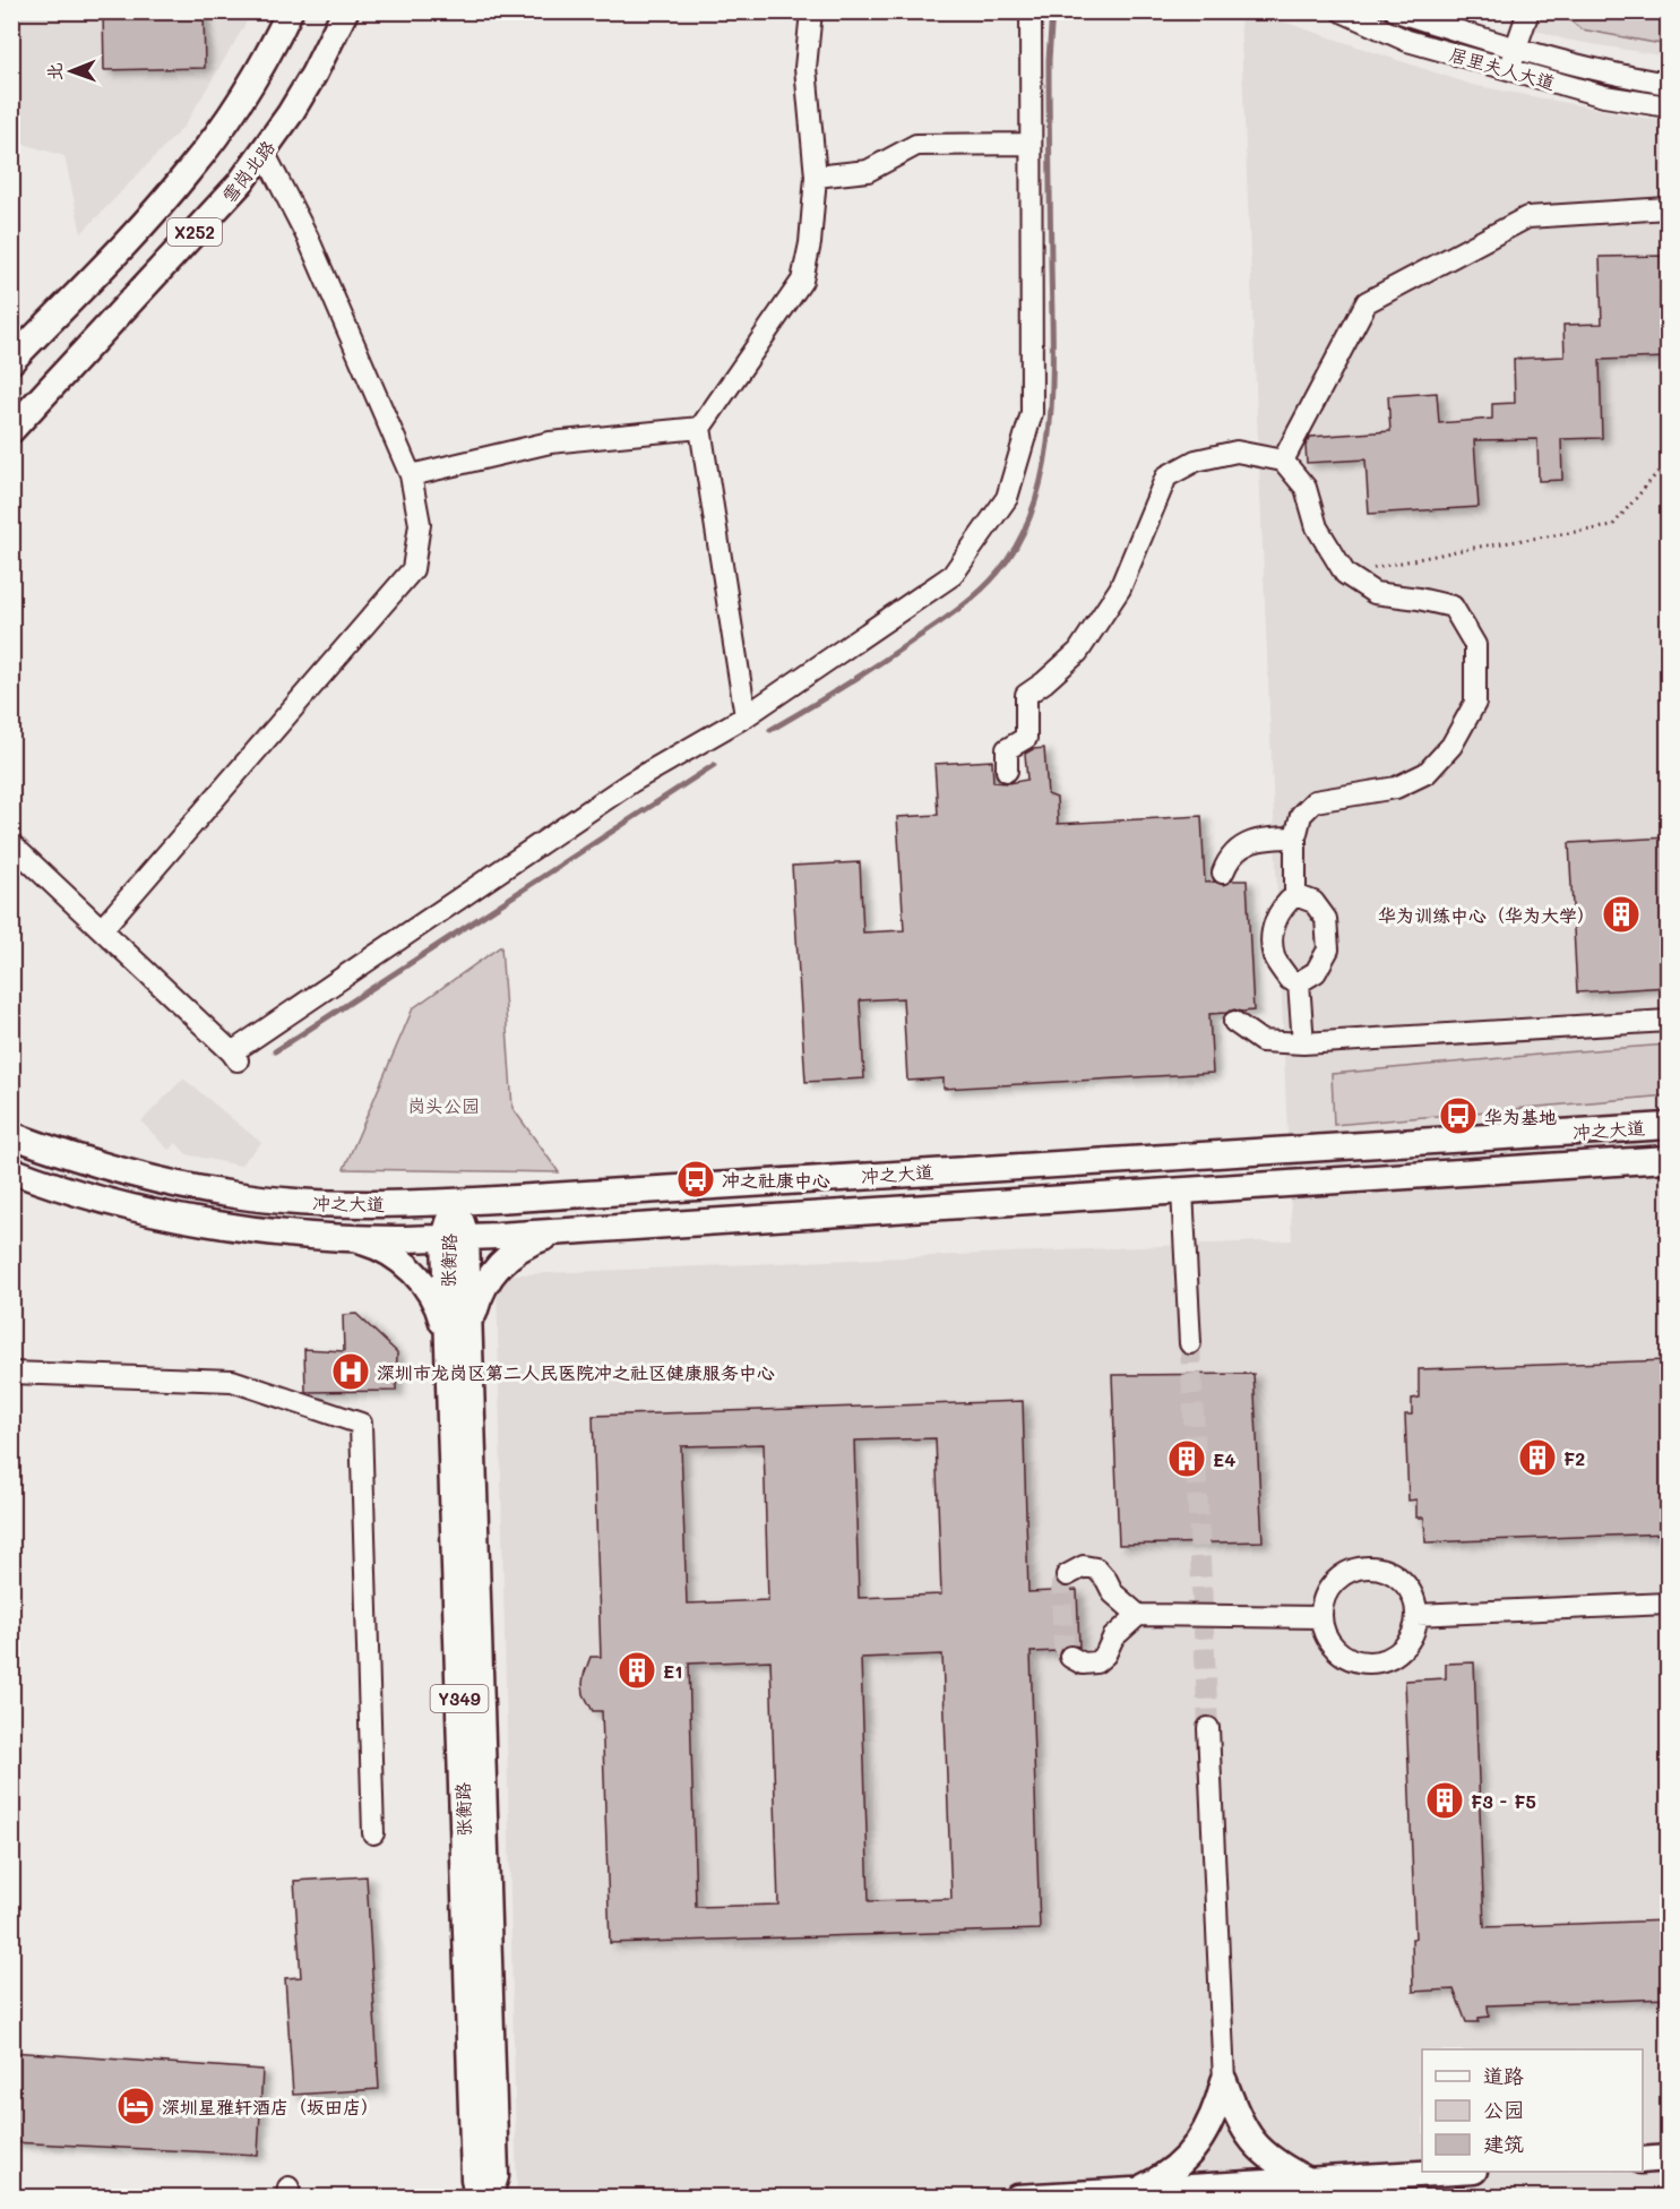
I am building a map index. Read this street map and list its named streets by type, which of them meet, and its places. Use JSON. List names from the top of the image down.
{
  "streets": {
    "main road": [
      "雪岗北路",
      "X252",
      "冲之大道",
      "张衡路",
      "Y349"
    ],
    "street": ["居里夫人大道"]
  },
  "crossings": [
    ["冲之大道", "张衡路"]
  ],
  "parks": ["岗头公园"],
  "places": {
    "building": [
      "华为训练中心（华为大学）",
      "F2",
      "E4",
      "E1",
      "F3 - F5"
    ],
    "bus stop": ["华为基地", "冲之社康中心"],
    "hospital": ["深圳市龙岗区第二人民医院冲之社区健康服务中心"],
    "hotel": ["深圳星雅轩酒店（坂田店）"]
  },
  "legend": ["道路", "公园", "建筑"],
  "north": "left"
}
